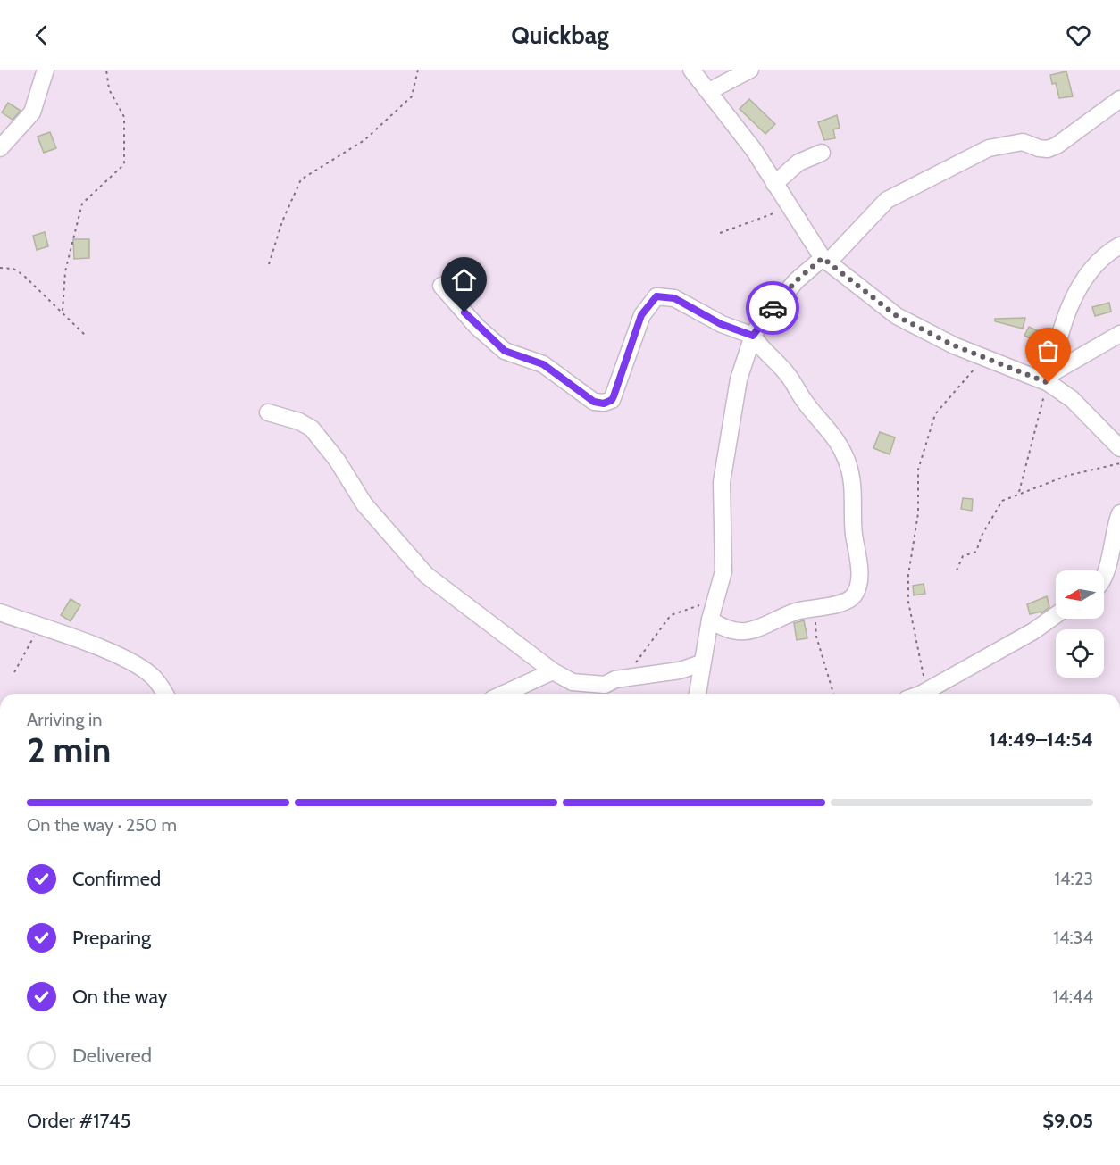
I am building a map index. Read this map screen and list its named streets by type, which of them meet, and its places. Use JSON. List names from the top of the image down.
{
  "north": "left",
  "page": {
    "header": "Quickbag",
    "heading": ["2 min", "Arriving in", "14:49–14:54"],
    "panel": ["Order #1745", "$9.05"],
    "bar": "On the way · 250 m",
    "list": [
      ["Confirmed", "14:23"],
      ["Preparing", "14:34"],
      ["On the way", "14:44"],
      "Delivered"
    ]
  }
}
